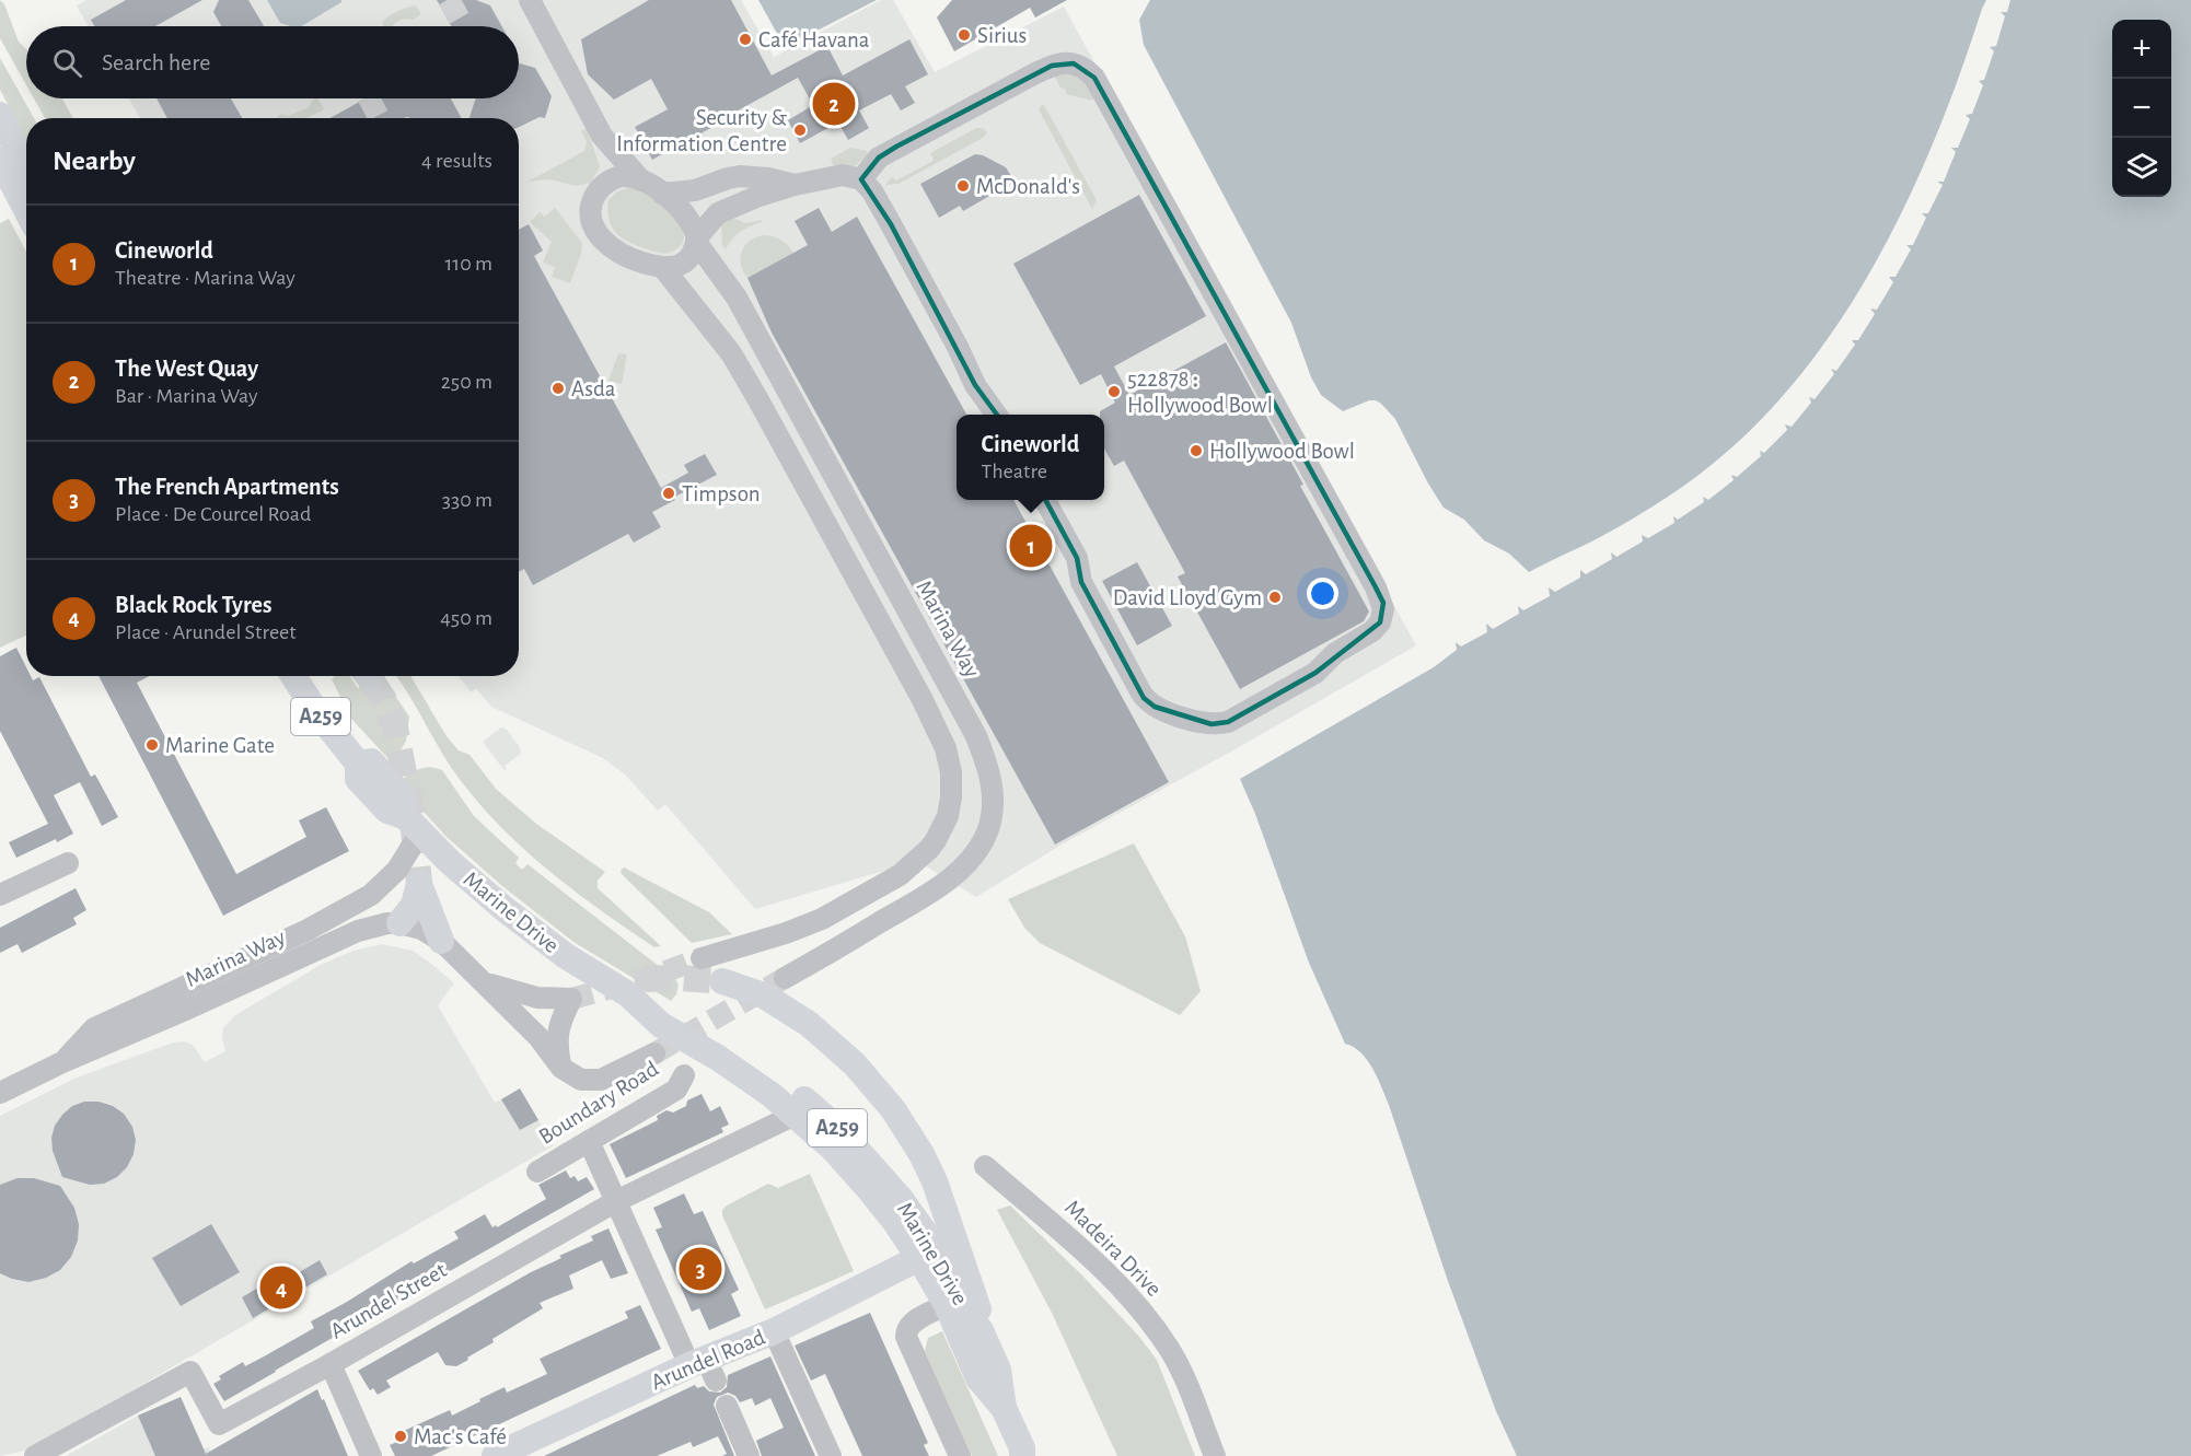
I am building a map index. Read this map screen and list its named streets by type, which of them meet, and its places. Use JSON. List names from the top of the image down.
{
  "streets": {
    "main road": ["A259", "Marine Drive", "Arundel Road"],
    "street": [
      "Marina Way",
      "Boundary Road",
      "Madeira Drive",
      "Arundel Street"
    ]
  },
  "crossings": [
    ["A259", "Marine Drive"],
    ["A259", "Arundel Road"],
    ["Marine Drive", "Arundel Street"],
    ["Marine Drive", "Arundel Road"]
  ],
  "places": [
    "Sirius",
    "Café Havana",
    "Security & Information Centre",
    "McDonald's",
    "Asda",
    "522878 : Hollywood Bowl",
    "Hollywood Bowl",
    "Timpson",
    "David Lloyd Gym",
    "Marine Gate",
    "Mac's Café"
  ],
  "page": {
    "map_buttons": ["+", "−"],
    "search": "Search here",
    "pins": [
      "2",
      "1",
      "3",
      "4"
    ],
    "heading": ["Nearby", "4 results"],
    "list": [
      {
        "mark": "1",
        "name": "Cineworld",
        "note": "Theatre · Marina Way",
        "value": "110 m"
      },
      {
        "mark": "2",
        "name": "The West Quay",
        "note": "Bar · Marina Way",
        "value": "250 m"
      },
      {
        "mark": "3",
        "name": "The French Apartments",
        "note": "Place · De Courcel Road",
        "value": "330 m"
      },
      {
        "mark": "4",
        "name": "Black Rock Tyres",
        "note": "Place · Arundel Street",
        "value": "450 m"
      }
    ],
    "popup": ["Cineworld", "Theatre"]
  }
}
